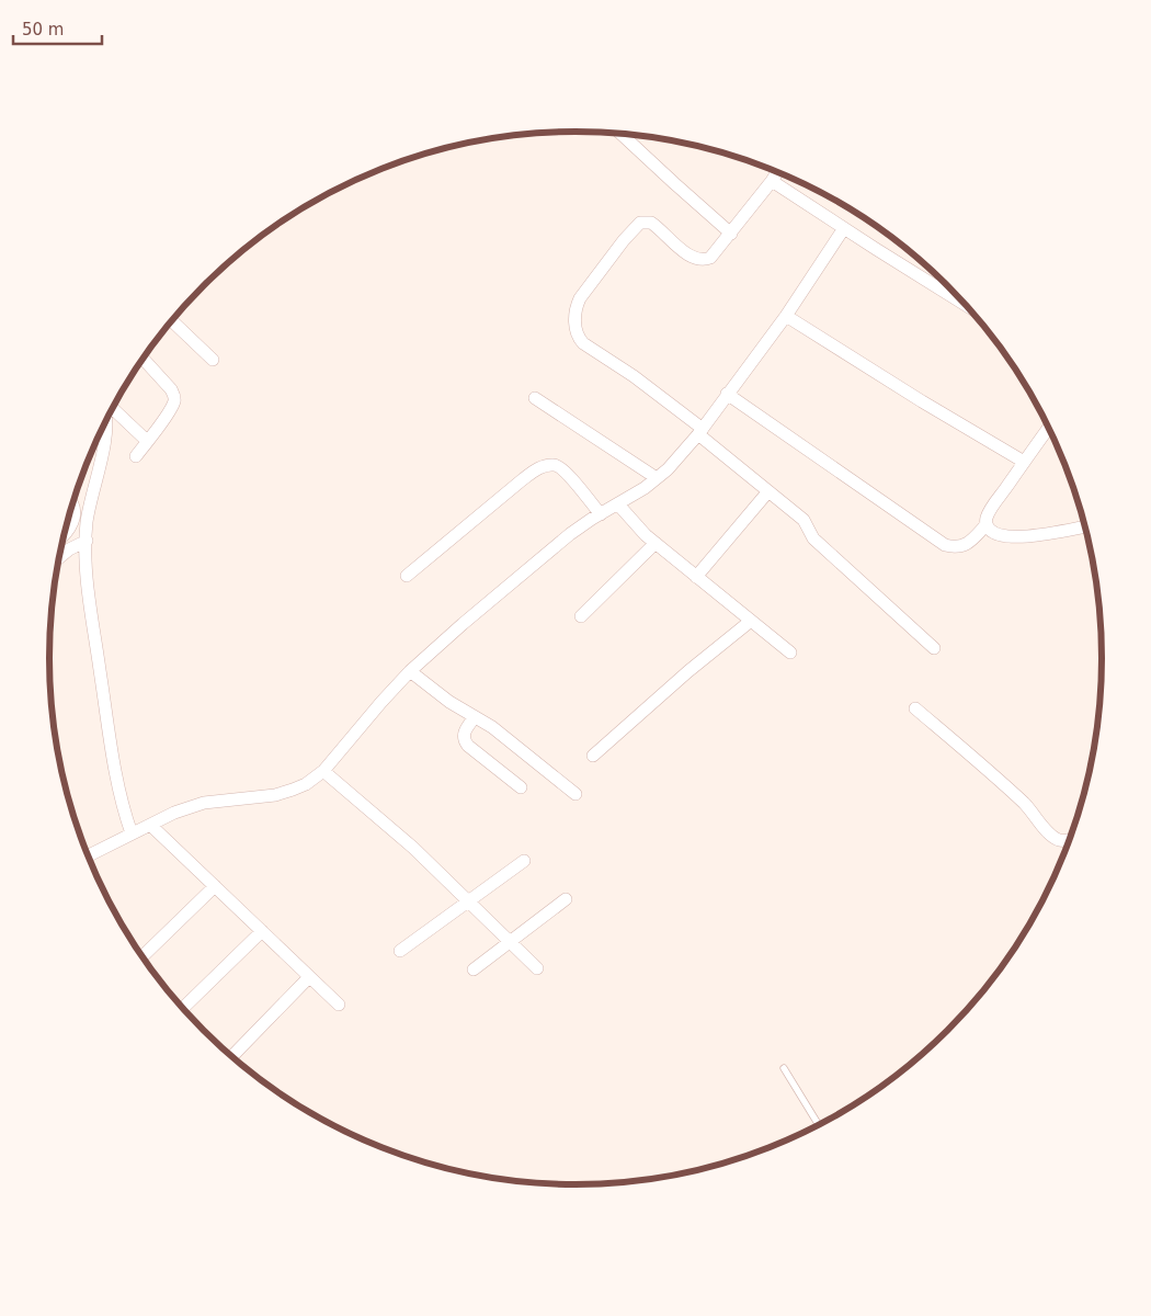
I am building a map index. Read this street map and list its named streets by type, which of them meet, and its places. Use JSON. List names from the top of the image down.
{
  "scale_bar": "50 m"
}
